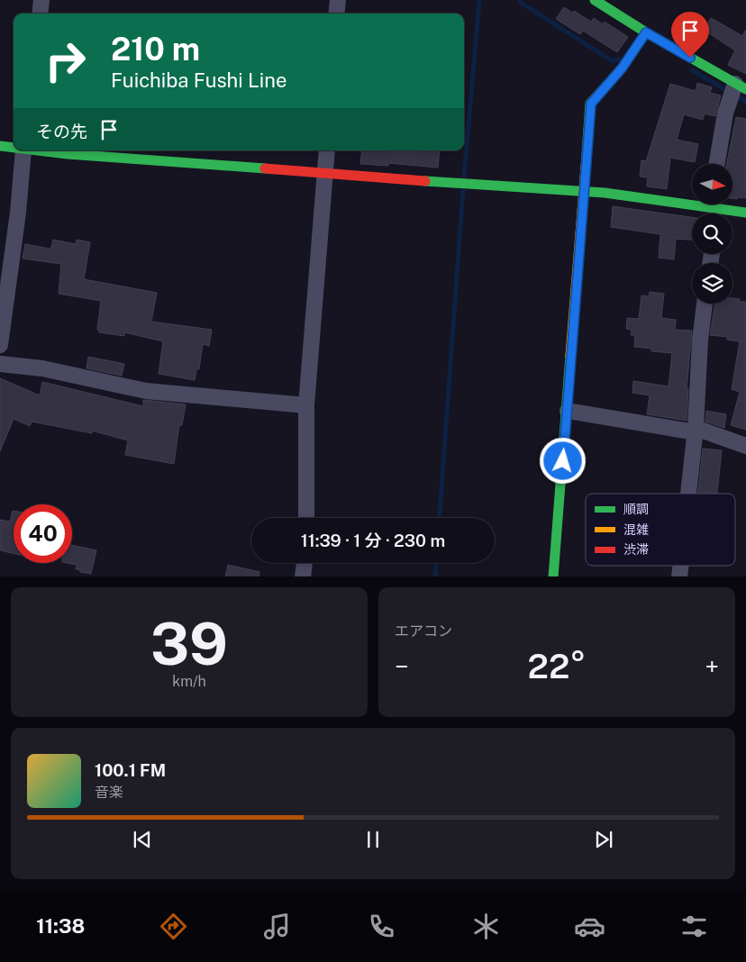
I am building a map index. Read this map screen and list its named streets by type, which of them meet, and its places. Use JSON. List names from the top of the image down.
{
  "legend": ["順調", "混雑", "渋滞"],
  "north": "right",
  "page": {
    "turn": ["210 m", "Fuichiba Fushi Line"],
    "then": "その先",
    "limit": "40",
    "trip": "11:39 · 1 分 · 230 m",
    "tile": [
      ["39", "km/h"],
      "エアコン"
    ],
    "heat": ["−", "22°", "+"],
    "song": ["100.1 FM", "音楽"],
    "tabs": "11:38"
  }
}
